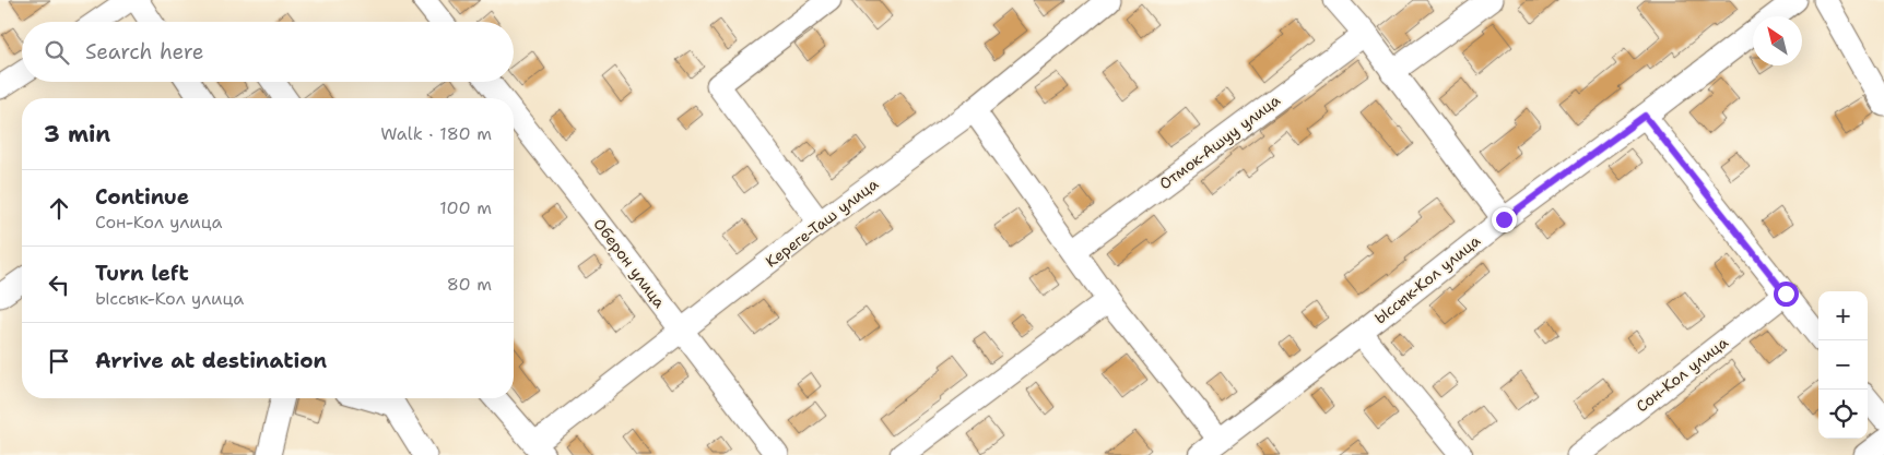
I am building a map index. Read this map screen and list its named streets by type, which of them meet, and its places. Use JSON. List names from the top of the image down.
{
  "streets": {
    "street": [
      "Отмок-Ашуу улица",
      "Кереге-Таш улица",
      "Оберон улица",
      "Ыссык-Кол улица",
      "Сон-Кол улица"
    ]
  },
  "crossings": [
    ["Кереге-Таш улица", "Оберон улица"]
  ],
  "north": "top left",
  "page": {
    "search": "Search here",
    "heading": ["3 min", "Walk · 180 m"],
    "list": [
      ["Continue", "Сон-Кол улица", "100 m"],
      ["Turn left", "Ыссык-Кол улица", "80 m"],
      "Arrive at destination"
    ],
    "map_buttons": ["+", "−"]
  }
}
